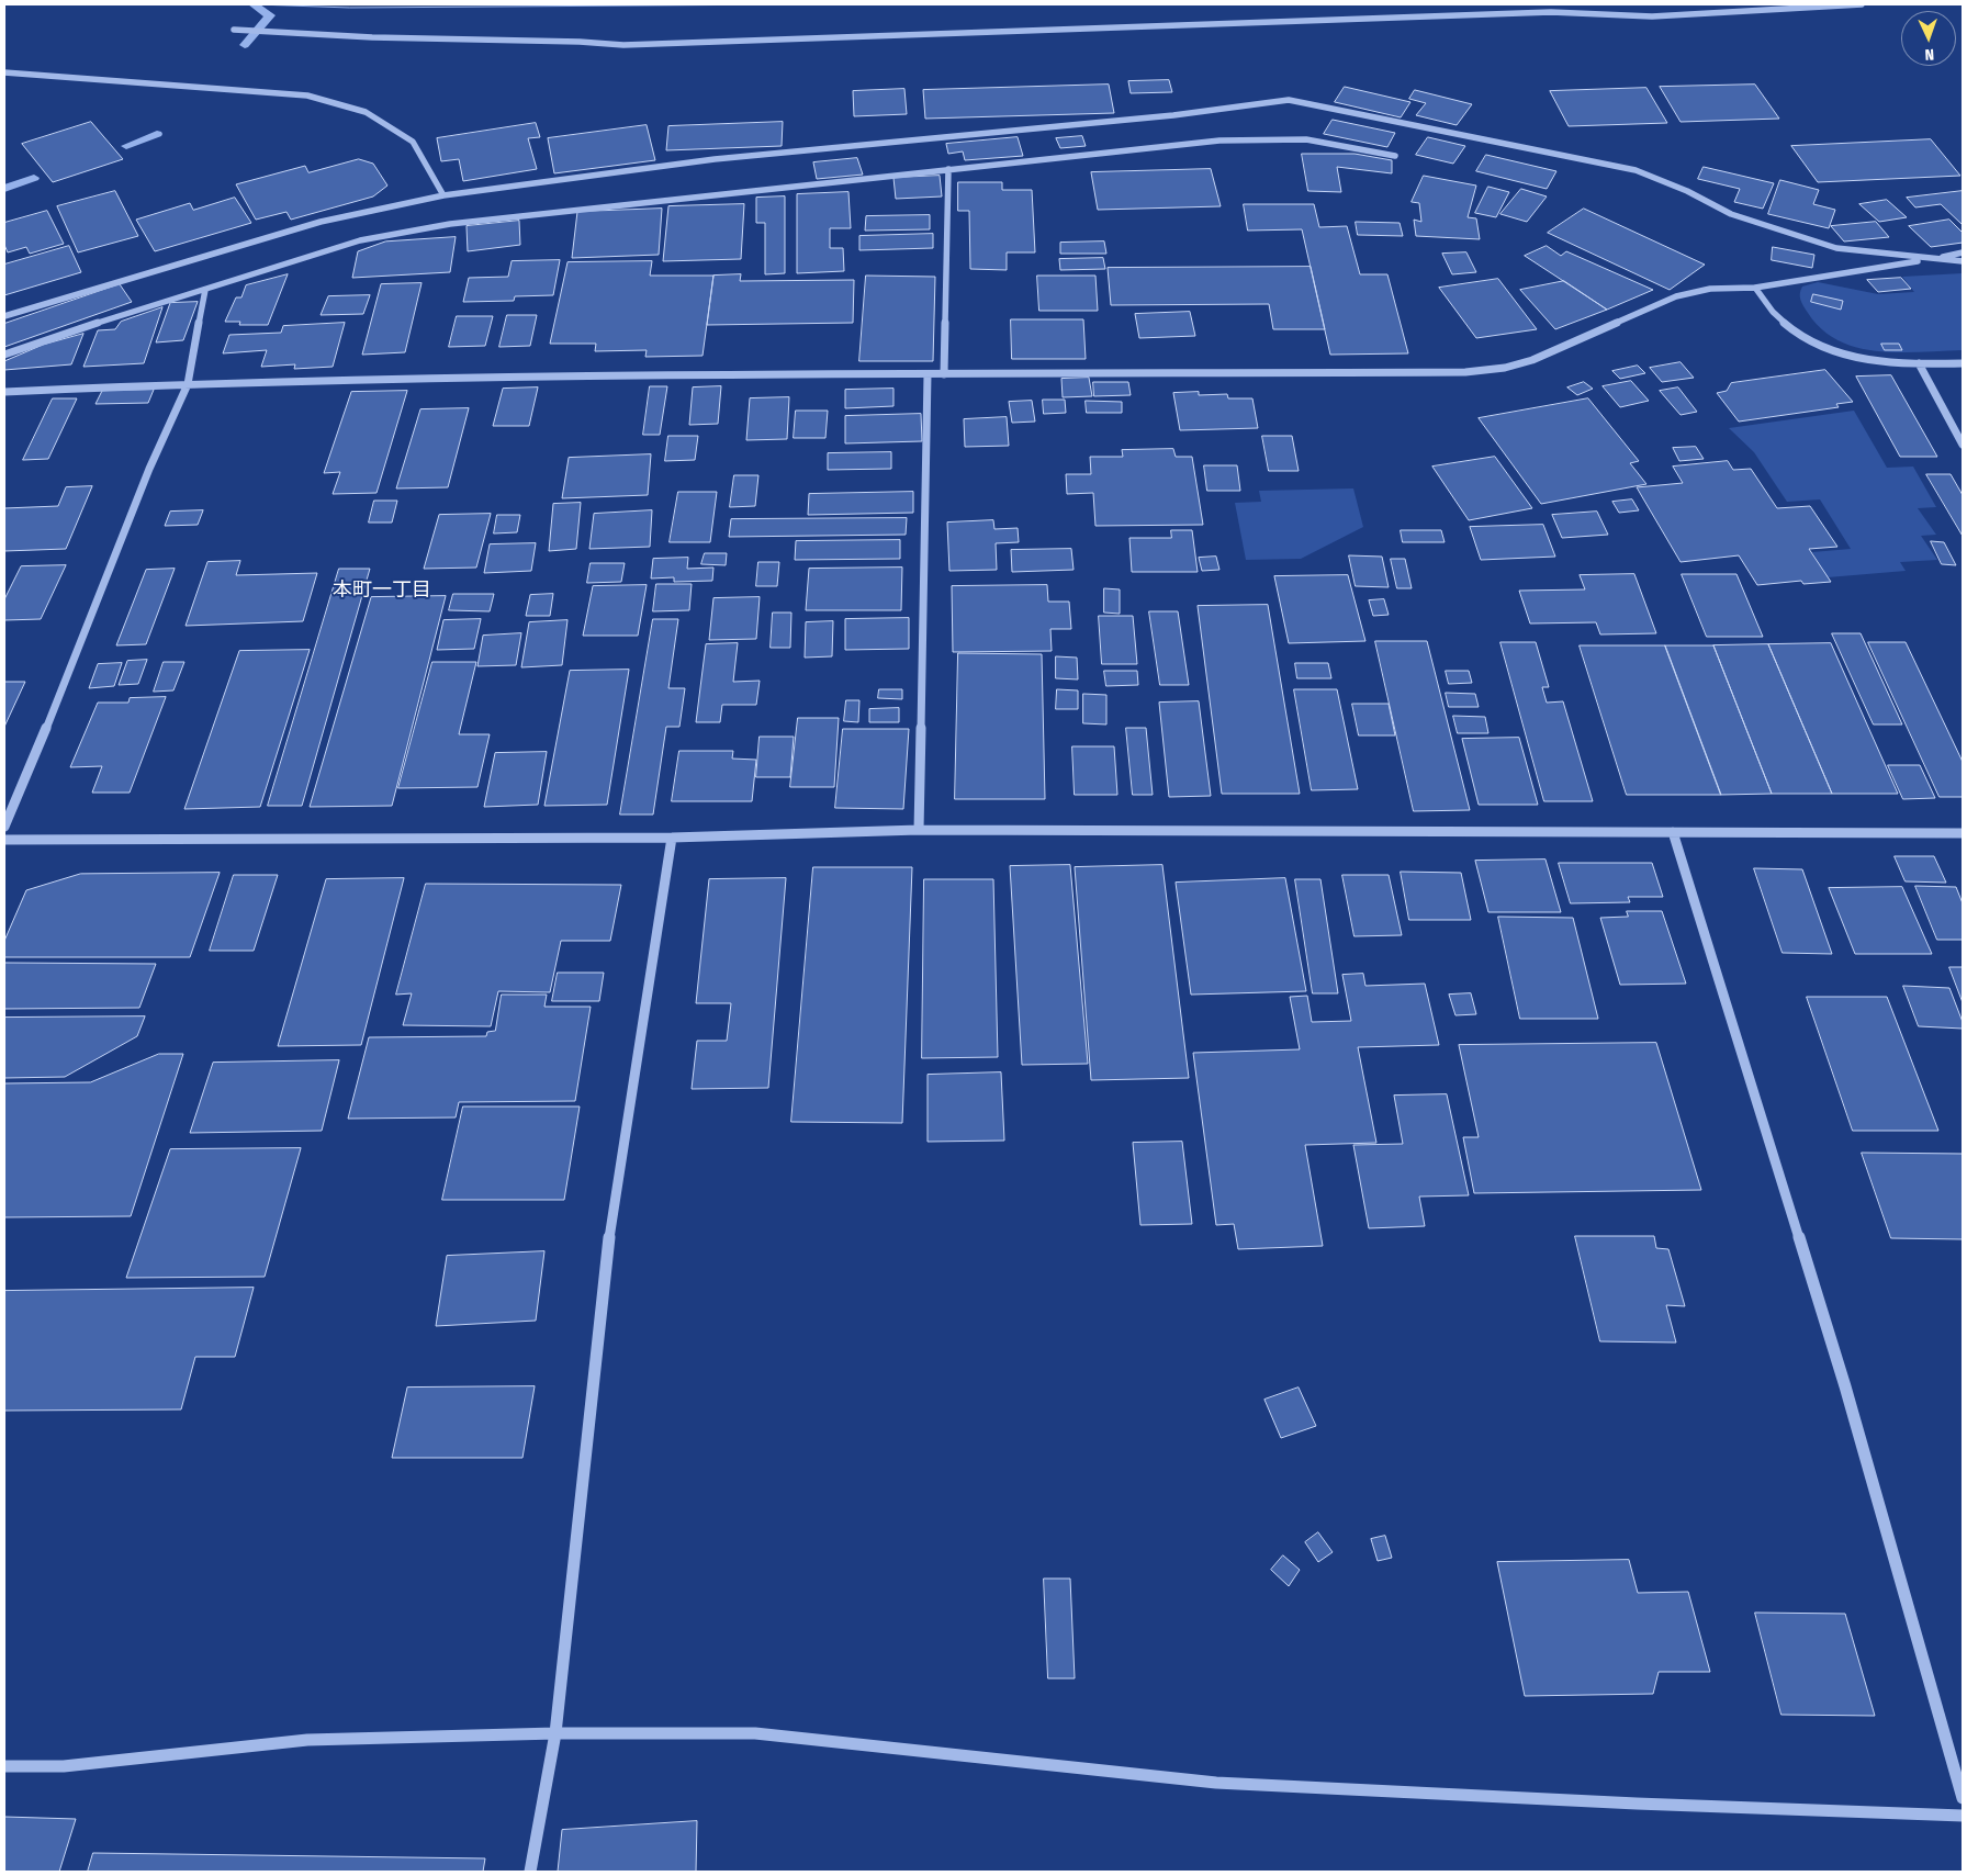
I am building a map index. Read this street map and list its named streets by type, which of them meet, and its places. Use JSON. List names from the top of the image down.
{
  "districts": ["本町一丁目"],
  "north": "bottom"
}
